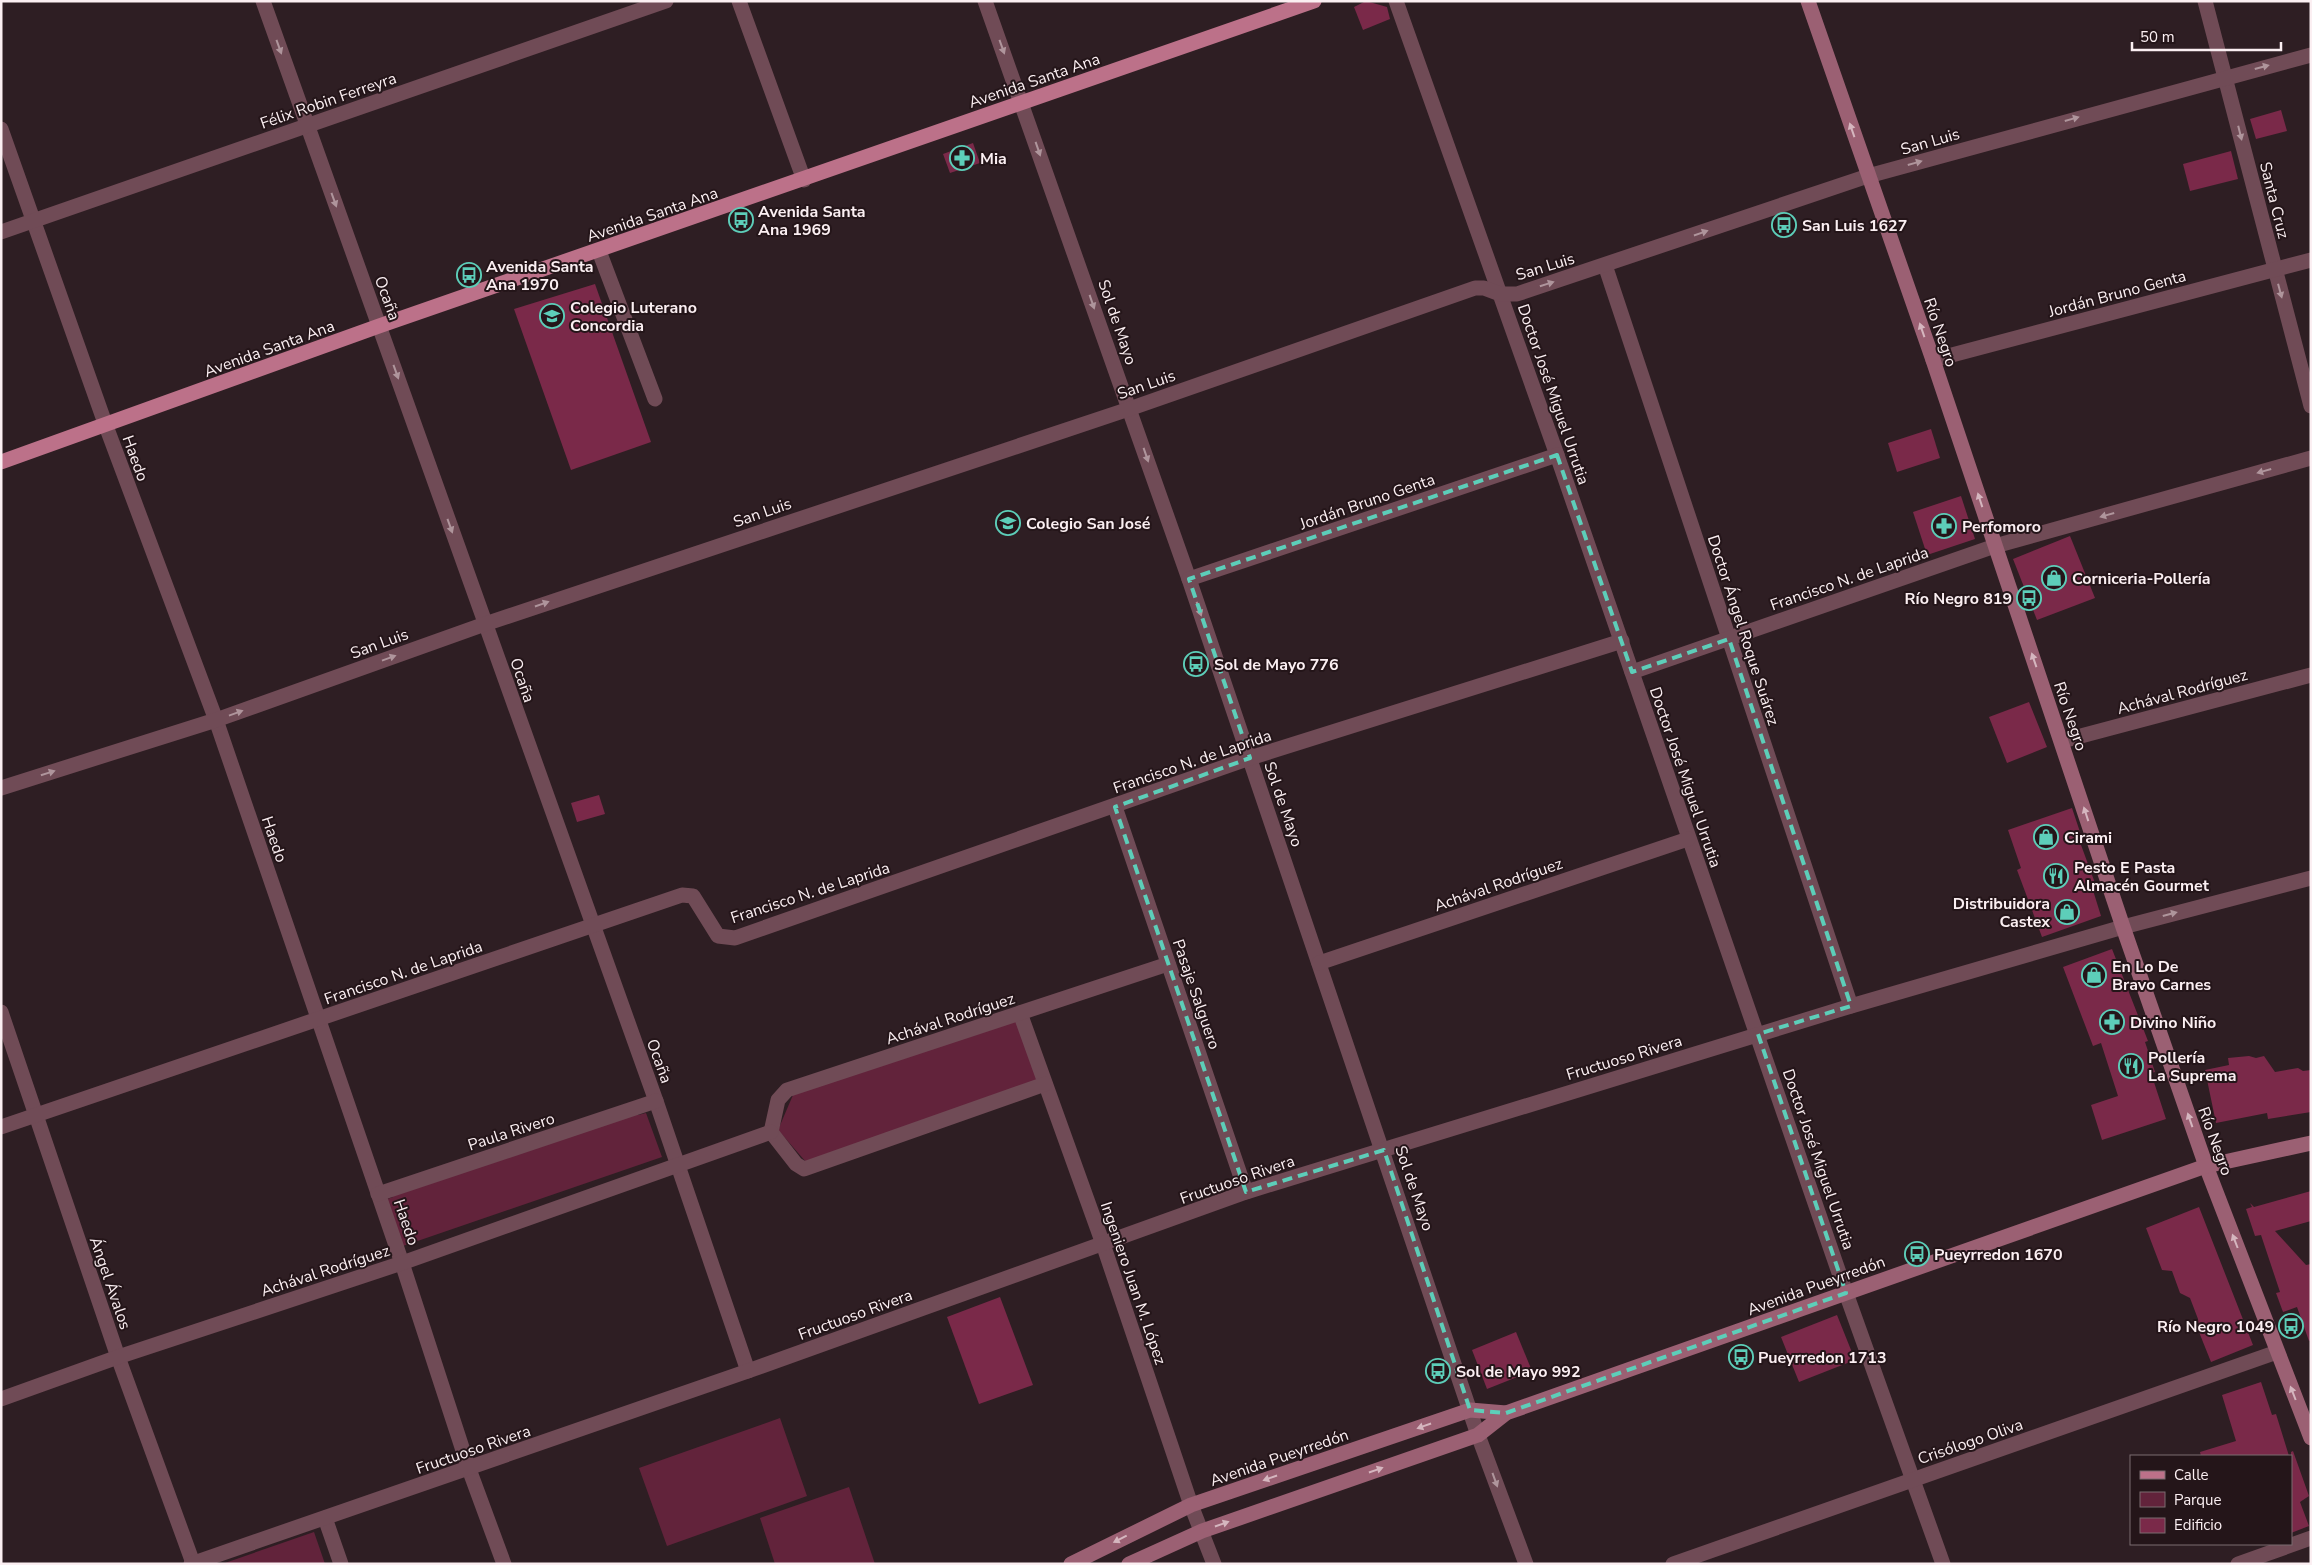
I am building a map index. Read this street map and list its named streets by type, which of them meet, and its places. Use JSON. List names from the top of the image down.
{
  "streets": {
    "main road": ["Avenida Santa Ana", "Río Negro", "Avenida Pueyrredón"],
    "street": [
      "Félix Robin Ferreyra",
      "San Luis",
      "Santa Cruz",
      "Jordán Bruno Genta",
      "Ocaña",
      "Sol de Mayo",
      "Doctor José Miguel Urrutia",
      "Haedo",
      "Francisco N. de Laprida",
      "Doctor Ángel Roque Suárez",
      "Achával Rodríguez",
      "Pasaje Salguero",
      "Fructuoso Rivera",
      "Paula Rivero",
      "Ángel Ávalos",
      "Ingeniero Juan M. López",
      "Crisólogo Oliva"
    ]
  },
  "crossings": [
    ["Avenida Santa Ana", "Ocaña"],
    ["Avenida Santa Ana", "Sol de Mayo"],
    ["Avenida Santa Ana", "Haedo"],
    ["Félix Robin Ferreyra", "Ocaña"],
    ["Félix Robin Ferreyra", "Haedo"],
    ["San Luis", "Santa Cruz"],
    ["San Luis", "Ocaña"],
    ["San Luis", "Sol de Mayo"],
    ["San Luis", "Río Negro"],
    ["San Luis", "Doctor José Miguel Urrutia"],
    ["San Luis", "Haedo"],
    ["San Luis", "Doctor Ángel Roque Suárez"],
    ["Santa Cruz", "Jordán Bruno Genta"],
    ["Jordán Bruno Genta", "Sol de Mayo"],
    ["Jordán Bruno Genta", "Río Negro"],
    ["Jordán Bruno Genta", "Doctor José Miguel Urrutia"],
    ["Ocaña", "Francisco N. de Laprida"],
    ["Ocaña", "Achával Rodríguez"],
    ["Ocaña", "Fructuoso Rivera"],
    ["Ocaña", "Paula Rivero"],
    ["Sol de Mayo", "Francisco N. de Laprida"],
    ["Sol de Mayo", "Achával Rodríguez"],
    ["Sol de Mayo", "Fructuoso Rivera"],
    ["Sol de Mayo", "Avenida Pueyrredón"],
    ["Río Negro", "Francisco N. de Laprida"],
    ["Río Negro", "Achával Rodríguez"],
    ["Río Negro", "Fructuoso Rivera"],
    ["Río Negro", "Avenida Pueyrredón"],
    ["Río Negro", "Crisólogo Oliva"],
    ["Doctor José Miguel Urrutia", "Francisco N. de Laprida"],
    ["Doctor José Miguel Urrutia", "Achával Rodríguez"],
    ["Doctor José Miguel Urrutia", "Fructuoso Rivera"],
    ["Doctor José Miguel Urrutia", "Avenida Pueyrredón"],
    ["Doctor José Miguel Urrutia", "Crisólogo Oliva"],
    ["Haedo", "Francisco N. de Laprida"],
    ["Haedo", "Achával Rodríguez"],
    ["Haedo", "Fructuoso Rivera"],
    ["Haedo", "Paula Rivero"],
    ["Francisco N. de Laprida", "Doctor Ángel Roque Suárez"],
    ["Francisco N. de Laprida", "Pasaje Salguero"],
    ["Francisco N. de Laprida", "Ángel Ávalos"],
    ["Doctor Ángel Roque Suárez", "Fructuoso Rivera"],
    ["Achával Rodríguez", "Pasaje Salguero"],
    ["Achával Rodríguez", "Ángel Ávalos"],
    ["Achával Rodríguez", "Ingeniero Juan M. López"],
    ["Pasaje Salguero", "Fructuoso Rivera"],
    ["Fructuoso Rivera", "Ángel Ávalos"],
    ["Fructuoso Rivera", "Ingeniero Juan M. López"],
    ["Ingeniero Juan M. López", "Avenida Pueyrredón"]
  ],
  "one_way": [
    "San Luis",
    "Santa Cruz",
    "Ocaña",
    "Sol de Mayo",
    "Río Negro"
  ],
  "places": {
    "pharmacy": ["Mia", "Perfomoro", "Divino Niño"],
    "bus stop": [
      "Avenida Santa Ana 1969",
      "San Luis 1627",
      "Avenida Santa Ana 1970",
      "Río Negro 819",
      "Sol de Mayo 776",
      "Pueyrredon 1670",
      "Río Negro 1049",
      "Pueyrredon 1713",
      "Sol de Mayo 992"
    ],
    "school or university": ["Colegio Luterano Concordia", "Colegio San José"],
    "shop": [
      "Corniceria-Pollería",
      "Cirami",
      "Distribuidora Castex",
      "En Lo De Bravo Carnes"
    ],
    "restaurant": ["Pesto E Pasta Almacén Gourmet", "Pollería La Suprema"]
  },
  "legend": ["Calle", "Parque", "Edificio"],
  "scale_bar": "50 m"
}
